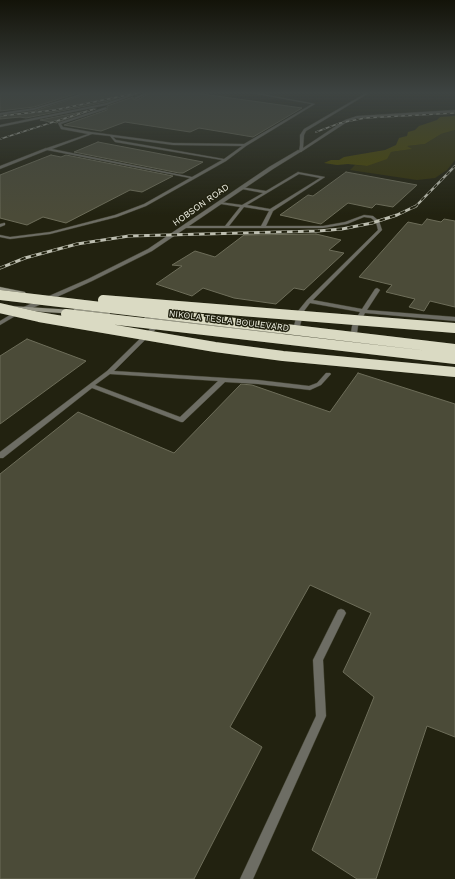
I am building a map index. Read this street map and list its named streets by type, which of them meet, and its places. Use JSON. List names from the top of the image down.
{
  "streets": {
    "highway": ["NIKOLA TESLA BOULEVARD"],
    "street": ["HOBSON ROAD"]
  }
}
